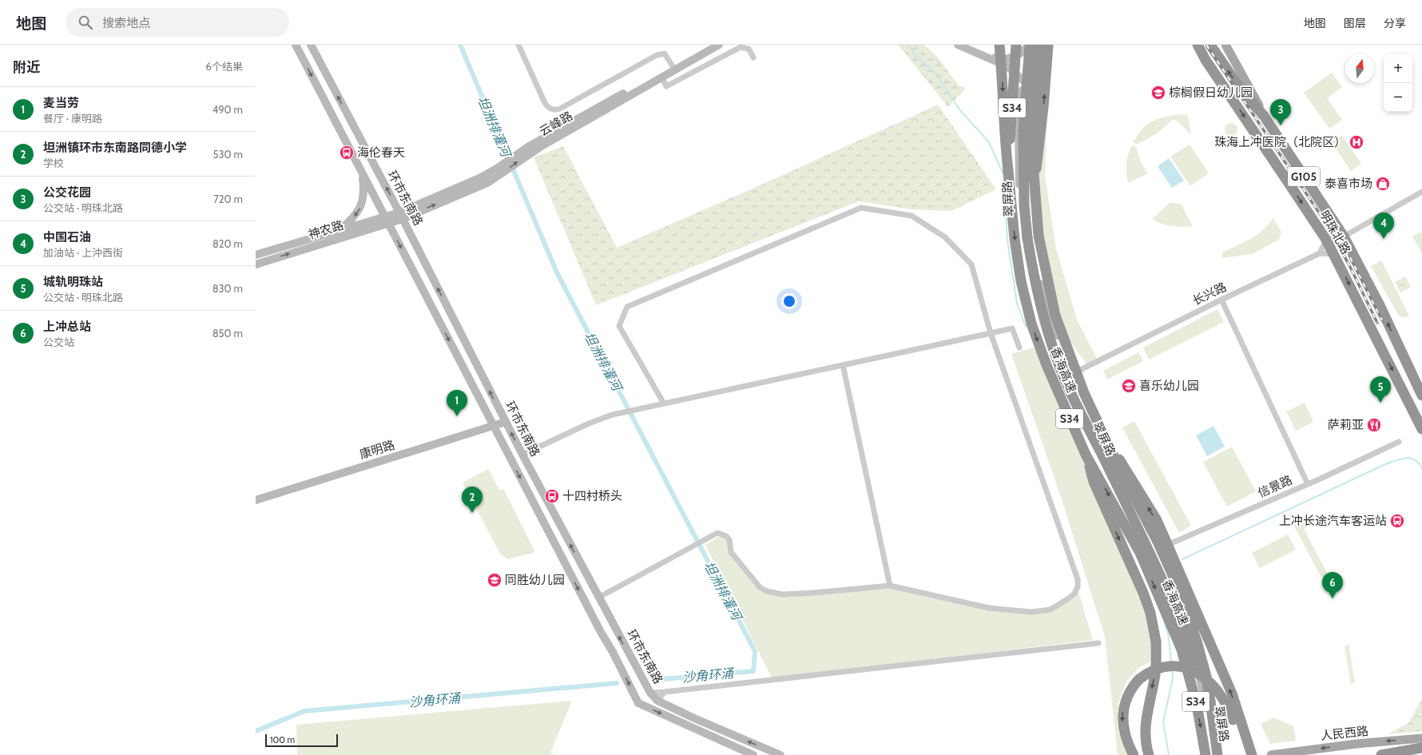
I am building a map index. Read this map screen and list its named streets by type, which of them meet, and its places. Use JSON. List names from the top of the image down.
{
  "streets": {
    "highway": [
      "S34",
      "G105",
      "明珠北路",
      "香海高速"
    ],
    "main road": [
      "云峰路",
      "环市东南路",
      "翠屏路",
      "神农路",
      "康明路",
      "人民西路"
    ],
    "street": ["长兴路", "信景路"]
  },
  "crossings": [
    ["云峰路", "环市东南路"],
    ["云峰路", "神农路"],
    ["环市东南路", "神农路"],
    ["环市东南路", "康明路"],
    ["翠屏路", "长兴路"],
    ["翠屏路", "香海高速"],
    ["翠屏路", "信景路"]
  ],
  "one_way": ["人民西路"],
  "water": ["坦洲排灌河", "沙角环涌"],
  "places": {
    "school or university": ["棕榈假日幼儿园", "喜乐幼儿园", "同胜幼儿园"],
    "hospital": ["珠海上冲医院（北院区）"],
    "bus stop": ["海伦春天", "十四村桥头", "上冲长途汽车客运站"],
    "shop": ["泰喜市场"],
    "restaurant": ["萨莉亚"]
  },
  "scale_bar": "100 m",
  "north": "top",
  "page": {
    "header": "地图",
    "search": "搜索地点",
    "nav": ["地图", "图层", "分享"],
    "heading": ["附近", "6个结果"],
    "map_buttons": ["+", "−"],
    "list": [
      {
        "mark": "1",
        "name": "麦当劳",
        "note": "餐厅 · 康明路",
        "value": "490 m"
      },
      {
        "mark": "2",
        "name": "坦洲镇环市东南路同德小学",
        "note": "学校",
        "value": "530 m"
      },
      {
        "mark": "3",
        "name": "公交花园",
        "note": "公交站 · 明珠北路",
        "value": "720 m"
      },
      {
        "mark": "4",
        "name": "中国石油",
        "note": "加油站 · 上沖西街",
        "value": "820 m"
      },
      {
        "mark": "5",
        "name": "城轨明珠站",
        "note": "公交站 · 明珠北路",
        "value": "830 m"
      },
      {
        "mark": "6",
        "name": "上冲总站",
        "note": "公交站",
        "value": "850 m"
      }
    ],
    "pins": [
      "3",
      "4",
      "5",
      "1",
      "2",
      "6"
    ],
    "scale": "100 m"
  }
}
